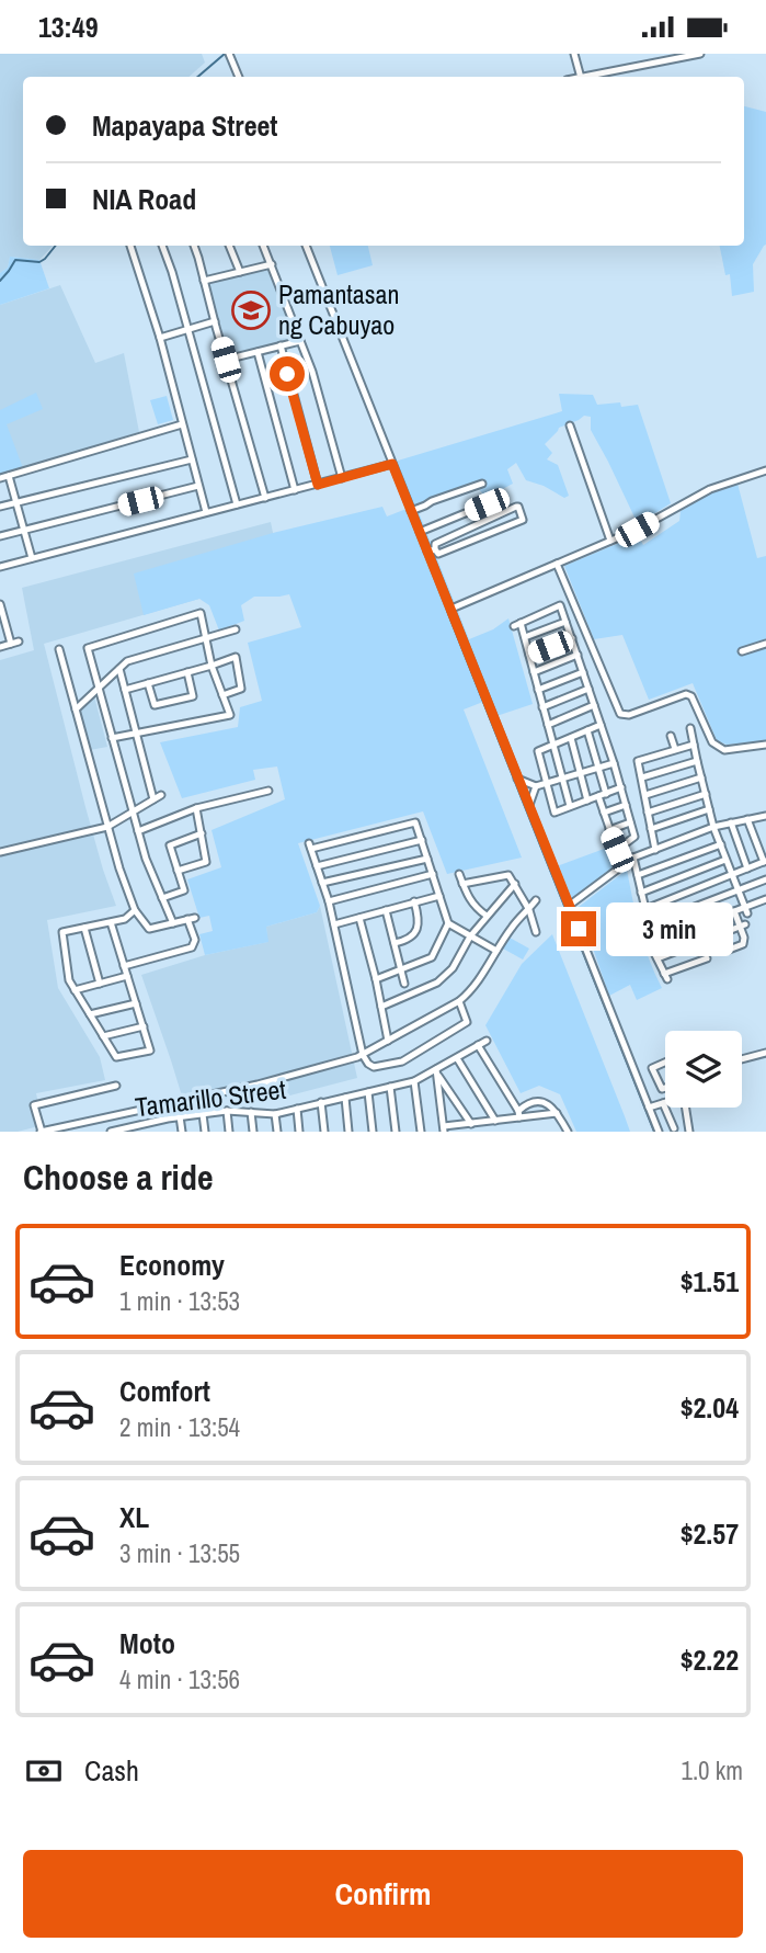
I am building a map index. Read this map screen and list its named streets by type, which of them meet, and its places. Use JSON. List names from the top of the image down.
{
  "streets": {
    "street": ["Tamarillo Street"]
  },
  "places": {
    "school or university": ["Pamantasan ng Cabuyao"]
  },
  "page": {
    "status": "13:49",
    "banner": ["Mapayapa Street", "NIA Road"],
    "bubble": "3 min",
    "heading": "Choose a ride",
    "list": [
      {
        "name": "Economy",
        "note": "1 min · 13:53",
        "value": "$1.51"
      },
      {
        "name": "Comfort",
        "note": "2 min · 13:54",
        "value": "$2.04"
      },
      {
        "name": "XL",
        "note": "3 min · 13:55",
        "value": "$2.57"
      },
      {
        "name": "Moto",
        "note": "4 min · 13:56",
        "value": "$2.22"
      }
    ],
    "pay": ["Cash", "1.0 km"],
    "buttons": "Confirm"
  }
}
